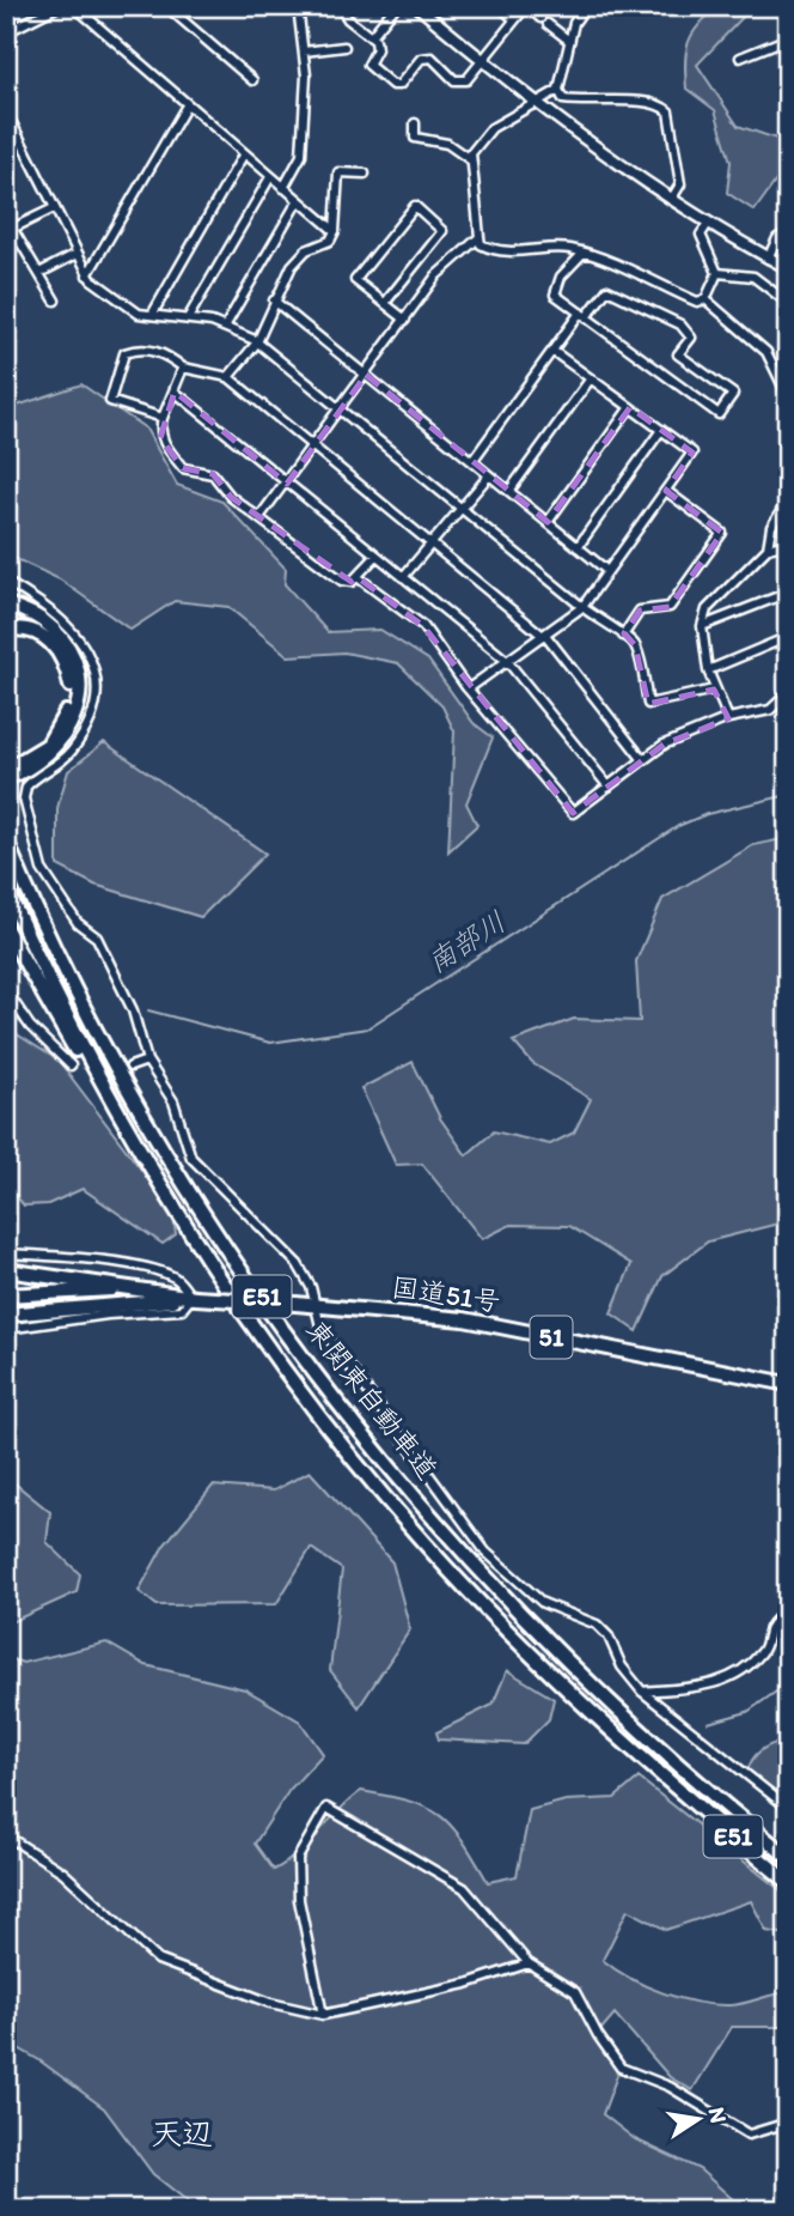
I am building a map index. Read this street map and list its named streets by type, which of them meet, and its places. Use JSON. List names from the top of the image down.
{
  "streets": {
    "highway": [
      "国道51号",
      "E51",
      "51",
      "東関東自動車道"
    ]
  },
  "districts": ["天辺"],
  "water": ["南部川"],
  "north": "right"
}
